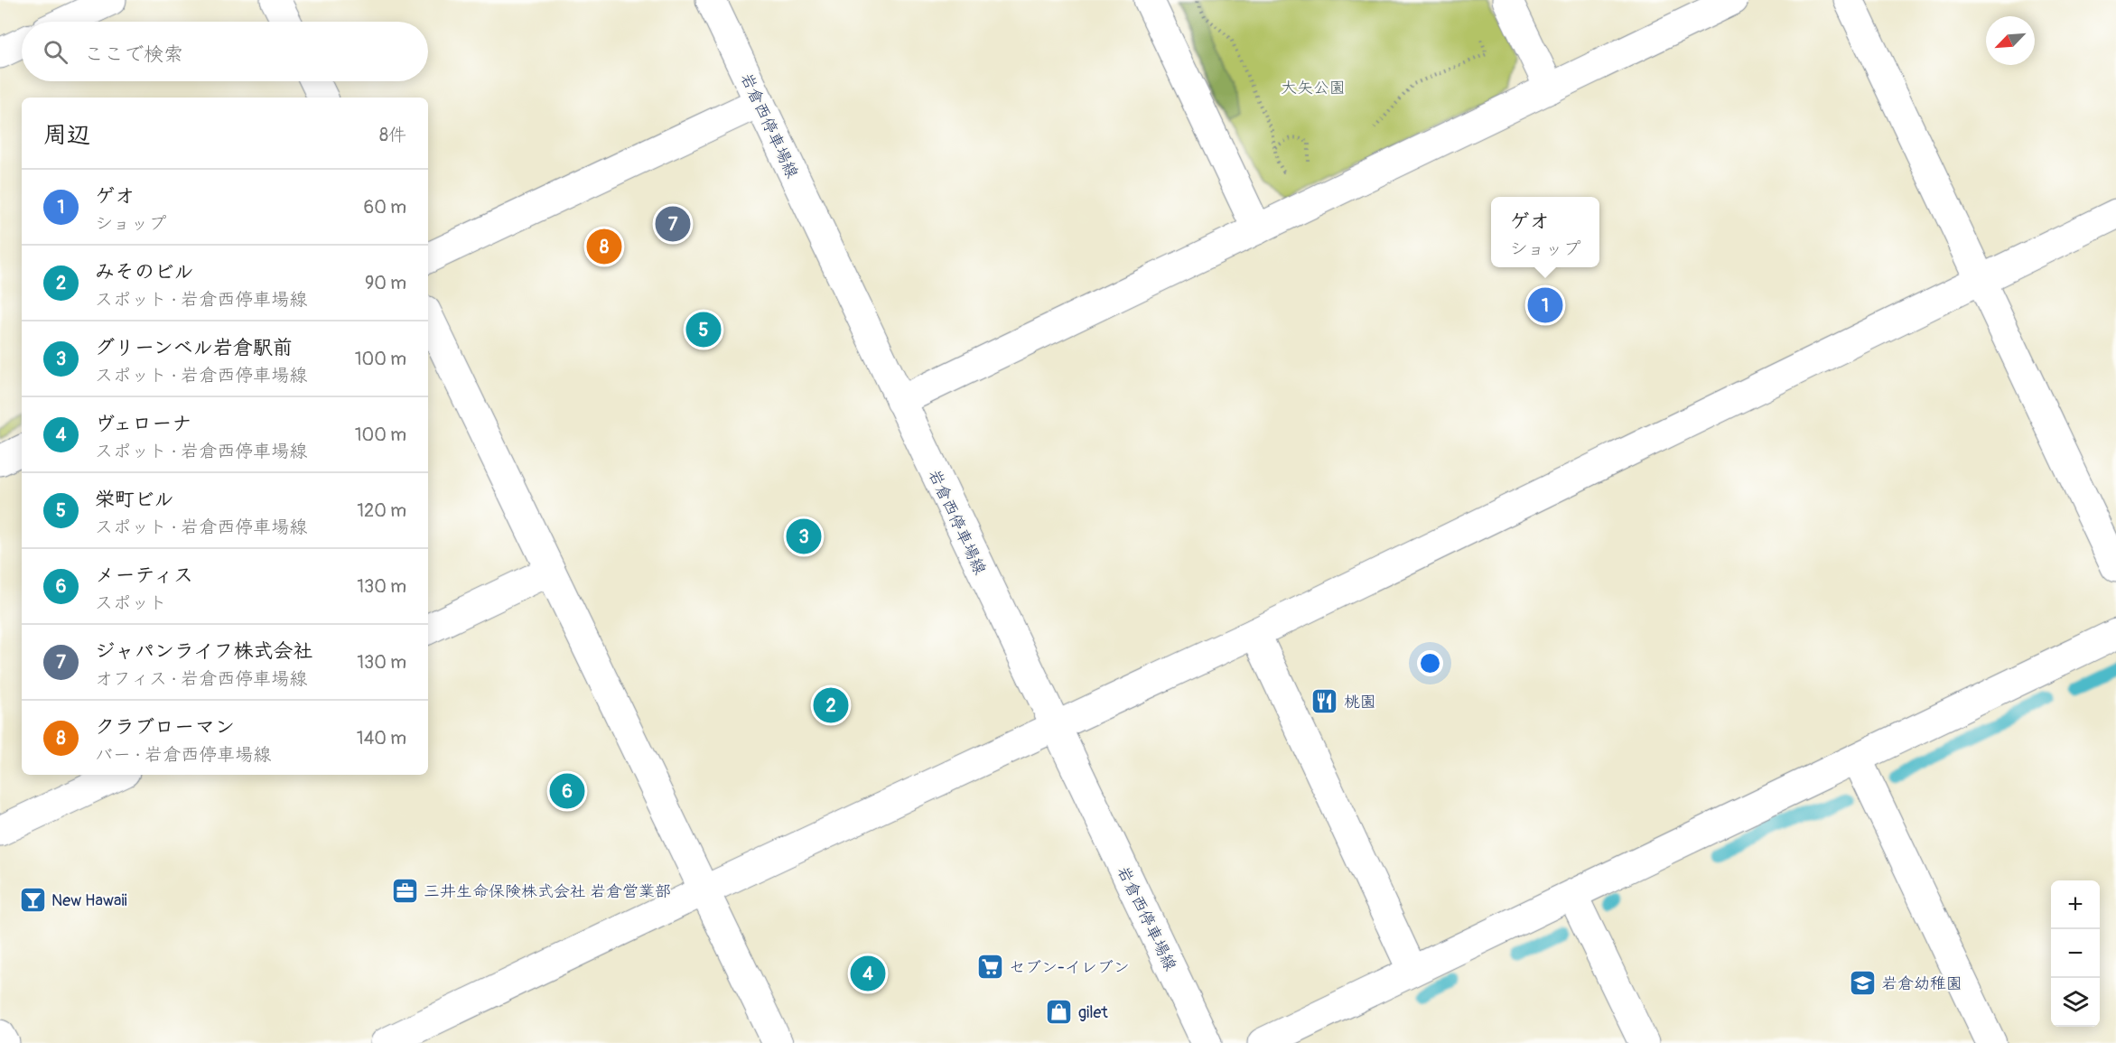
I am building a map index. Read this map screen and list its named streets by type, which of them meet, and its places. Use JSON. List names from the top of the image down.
{
  "streets": {
    "street": ["岩倉西停車場線"]
  },
  "parks": ["大矢公園"],
  "places": {
    "restaurant": ["桃園"],
    "office": ["三井生命保険株式会社 岩倉営業部"],
    "bar": ["New Hawaii"],
    "supermarket": ["セブン-イレブン"],
    "school or university": ["岩倉幼稚園"],
    "shop": ["gilet"]
  },
  "north": "bottom left",
  "page": {
    "search": "ここで検索",
    "heading": ["周辺", "8件"],
    "list": [
      {
        "mark": "1",
        "name": "ゲオ",
        "note": "ショップ",
        "value": "60 m"
      },
      {
        "mark": "2",
        "name": "みそのビル",
        "note": "スポット · 岩倉西停車場線",
        "value": "90 m"
      },
      {
        "mark": "3",
        "name": "グリーンベル岩倉駅前",
        "note": "スポット · 岩倉西停車場線",
        "value": "100 m"
      },
      {
        "mark": "4",
        "name": "ヴェローナ",
        "note": "スポット · 岩倉西停車場線",
        "value": "100 m"
      },
      {
        "mark": "5",
        "name": "栄町ビル",
        "note": "スポット · 岩倉西停車場線",
        "value": "120 m"
      },
      {
        "mark": "6",
        "name": "メーティス",
        "note": "スポット",
        "value": "130 m"
      },
      {
        "mark": "7",
        "name": "ジャパンライフ株式会社",
        "note": "オフィス · 岩倉西停車場線",
        "value": "130 m"
      },
      {
        "mark": "8",
        "name": "クラブローマン",
        "note": "バー · 岩倉西停車場線",
        "value": "140 m"
      }
    ],
    "popup": ["ゲオ", "ショップ"],
    "pins": [
      "7",
      "8",
      "1",
      "5",
      "3",
      "2",
      "6",
      "4"
    ],
    "map_buttons": ["+", "−"]
  }
}
